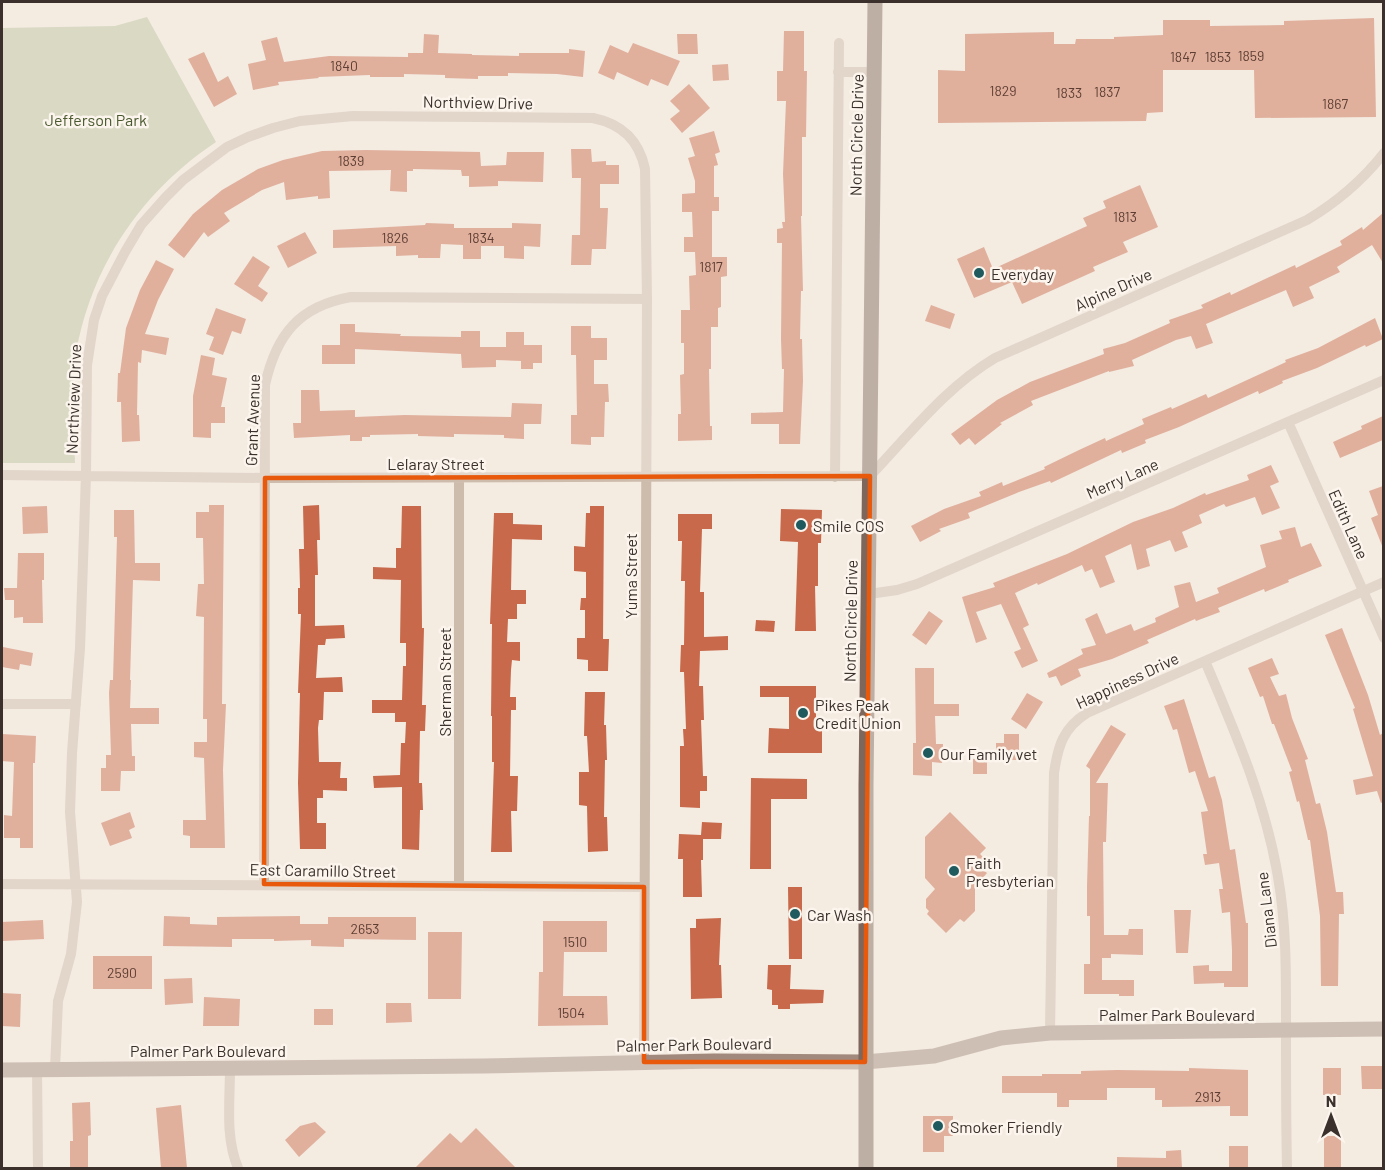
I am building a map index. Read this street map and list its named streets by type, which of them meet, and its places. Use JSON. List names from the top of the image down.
{
  "streets": {
    "main road": ["North Circle Drive", "Palmer Park Boulevard"],
    "street": [
      "Northview Drive",
      "Alpine Drive",
      "Grant Avenue",
      "Lelaray Street",
      "Merry Lane",
      "Edith Lane",
      "Yuma Street",
      "Happiness Drive",
      "Sherman Street",
      "East Caramillo Street",
      "Diana Lane"
    ]
  },
  "crossings": [
    ["Northview Drive", "Lelaray Street"],
    ["Northview Drive", "Yuma Street"],
    ["Northview Drive", "East Caramillo Street"],
    ["Northview Drive", "Palmer Park Boulevard"],
    ["North Circle Drive", "Alpine Drive"],
    ["North Circle Drive", "Lelaray Street"],
    ["North Circle Drive", "Merry Lane"],
    ["North Circle Drive", "Palmer Park Boulevard"],
    ["Alpine Drive", "Lelaray Street"],
    ["Grant Avenue", "Lelaray Street"],
    ["Grant Avenue", "Yuma Street"],
    ["Grant Avenue", "East Caramillo Street"],
    ["Lelaray Street", "Yuma Street"],
    ["Lelaray Street", "Sherman Street"],
    ["Merry Lane", "Edith Lane"],
    ["Edith Lane", "Happiness Drive"],
    ["Yuma Street", "East Caramillo Street"],
    ["Yuma Street", "Palmer Park Boulevard"],
    ["Happiness Drive", "Diana Lane"],
    ["Happiness Drive", "Palmer Park Boulevard"],
    ["Sherman Street", "East Caramillo Street"],
    ["Diana Lane", "Palmer Park Boulevard"]
  ],
  "parks": ["Jefferson Park"],
  "places": [
    "Everyday",
    "Smile COS",
    "Pikes Peak Credit Union",
    "Our Family vet",
    "Faith Presbyterian",
    "Car Wash",
    "Smoker Friendly"
  ],
  "house_numbers": [
    "1859",
    "1847",
    "1853",
    "1840",
    "1829",
    "1837",
    "1833",
    "1867",
    "1839",
    "1813",
    "1826",
    "1834",
    "1817",
    "2653",
    "1510",
    "2590",
    "1504",
    "2913"
  ],
  "north": "top"
}
